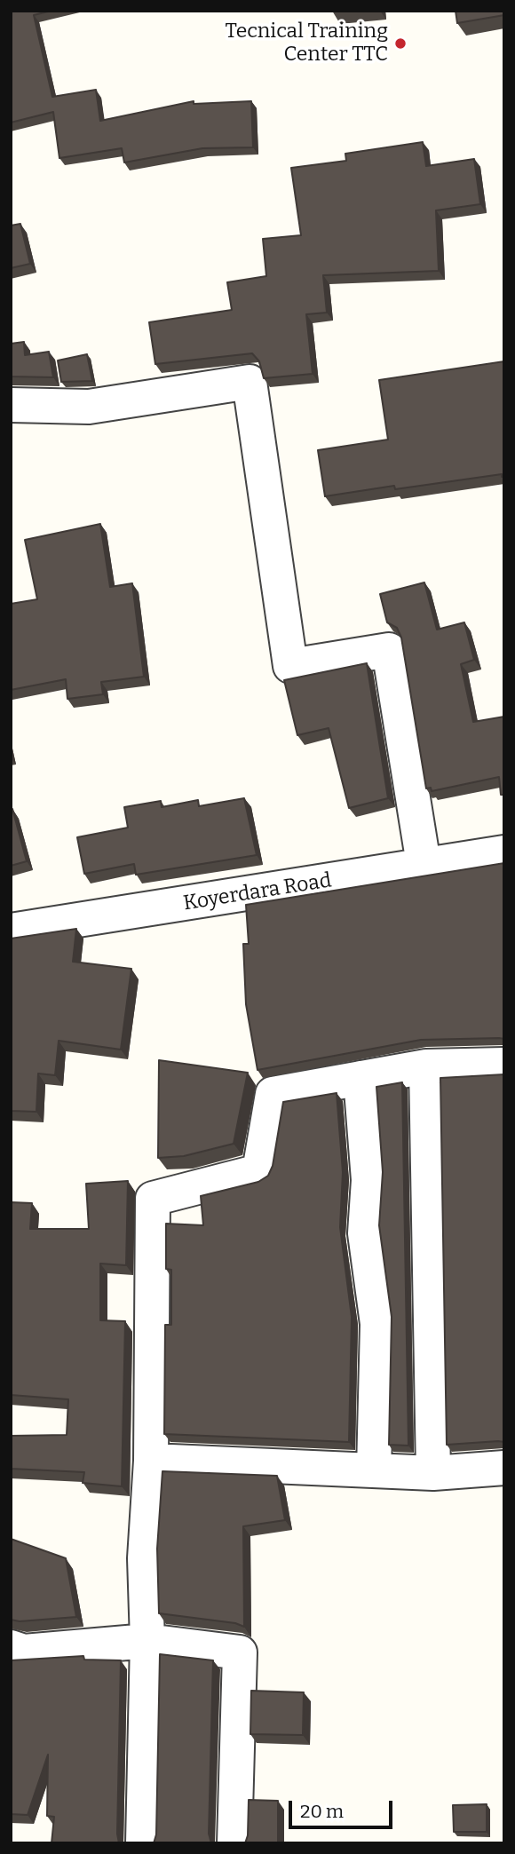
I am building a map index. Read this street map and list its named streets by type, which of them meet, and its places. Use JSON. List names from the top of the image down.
{
  "streets": {
    "street": ["Koyerdara Road"]
  },
  "places": ["Tecnical Training Center TTC"],
  "scale_bar": "20 m"
}
